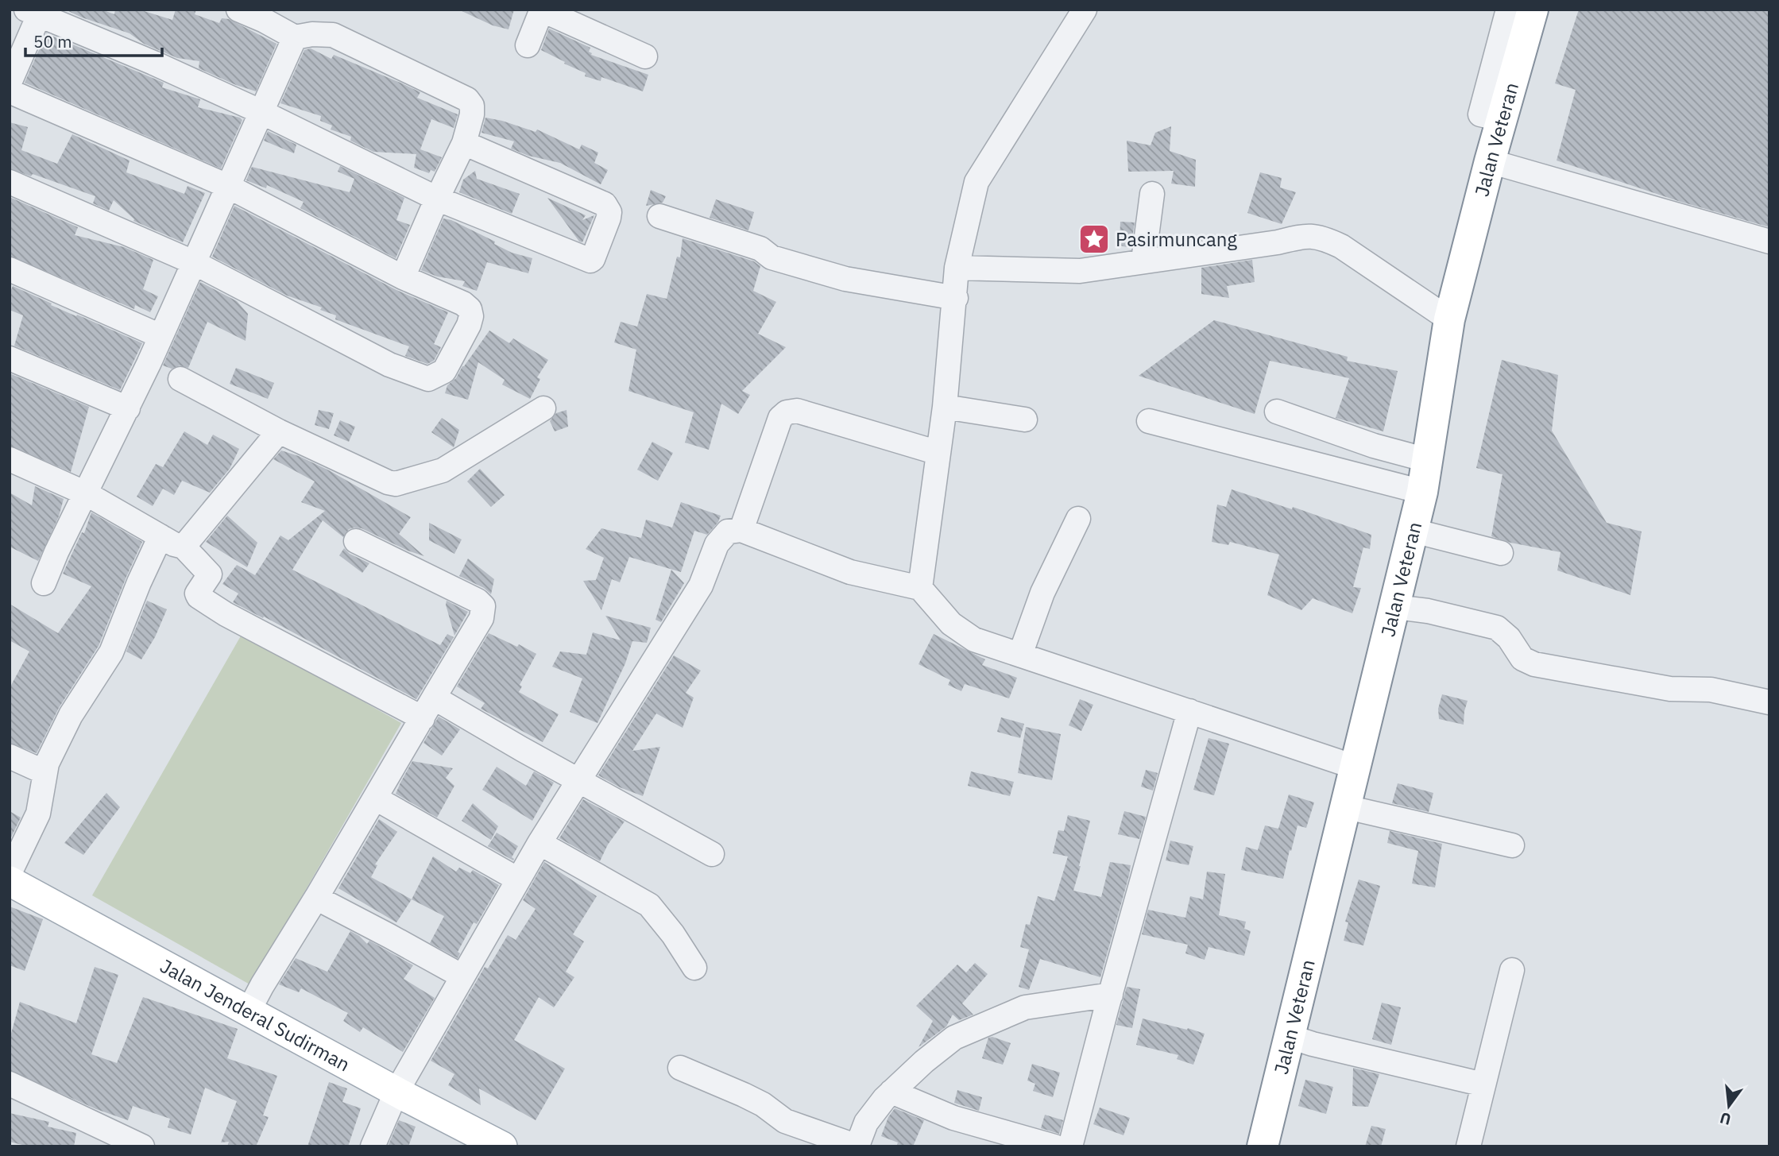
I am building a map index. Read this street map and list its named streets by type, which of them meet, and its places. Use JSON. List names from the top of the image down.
{
  "streets": {
    "highway": ["Jalan Veteran"],
    "main road": ["Jalan Jenderal Sudirman"]
  },
  "places": {
    "place": ["Pasirmuncang"]
  },
  "scale_bar": "50 m",
  "north": "bottom"
}
